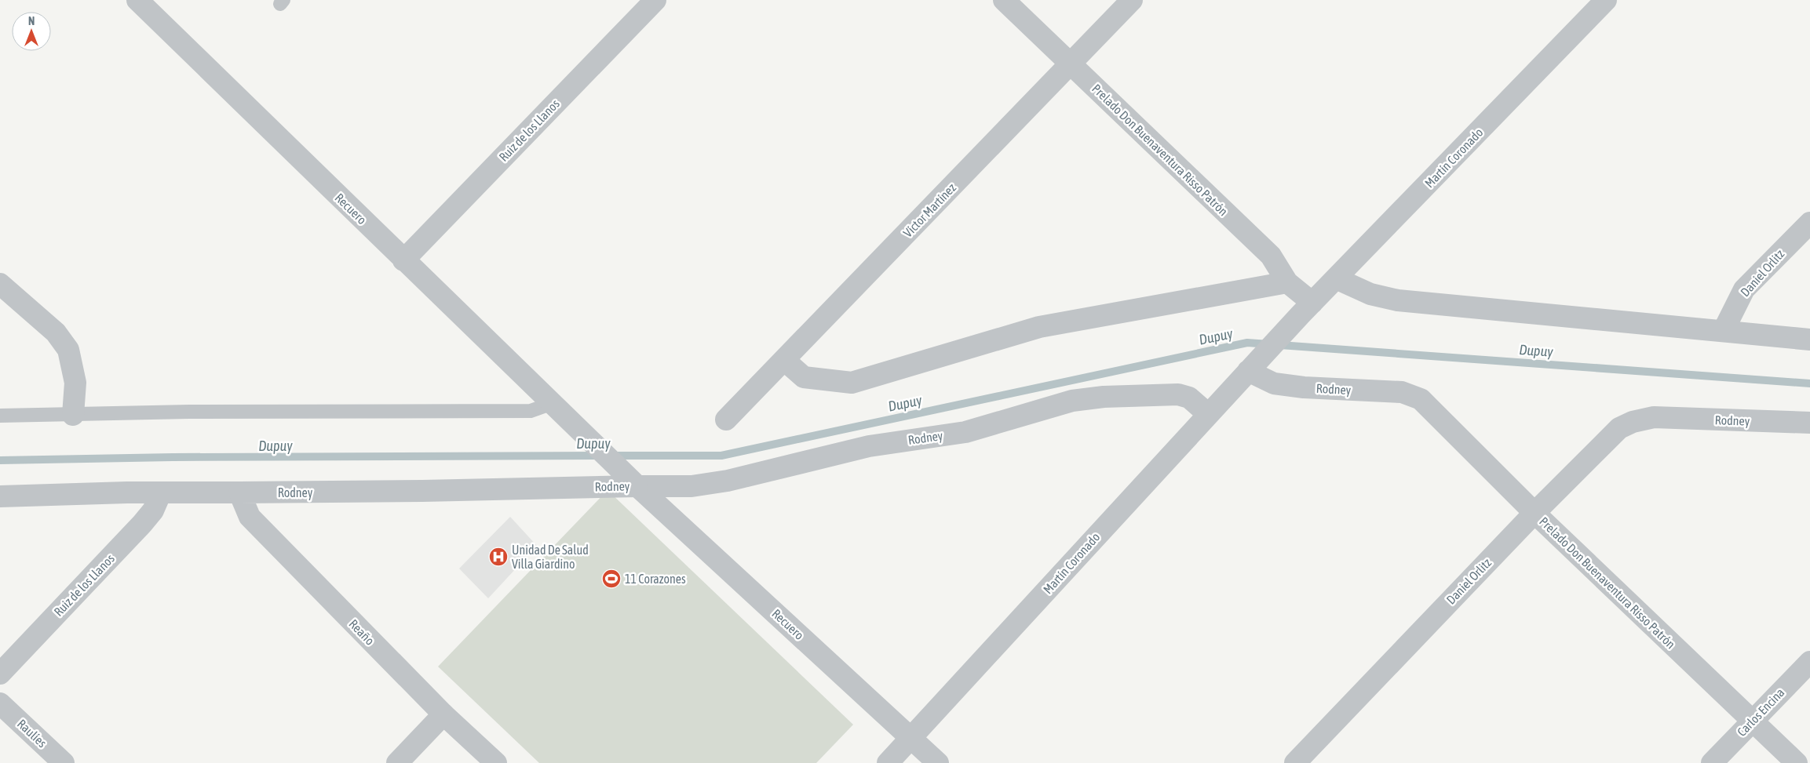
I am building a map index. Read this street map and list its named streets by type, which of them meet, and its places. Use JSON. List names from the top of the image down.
{
  "streets": {
    "street": [
      "Ruiz de los Llanos",
      "Prelado Don Buenaventura Risso Patrón",
      "Martín Coronado",
      "Recuero",
      "Víctor Martínez",
      "Daniel Orlitz",
      "Rodney",
      "Reaño",
      "Carlos Encina",
      "Raulíes"
    ]
  },
  "crossings": [
    ["Ruiz de los Llanos", "Recuero"],
    ["Ruiz de los Llanos", "Rodney"],
    ["Prelado Don Buenaventura Risso Patrón", "Martín Coronado"],
    ["Prelado Don Buenaventura Risso Patrón", "Víctor Martínez"],
    ["Prelado Don Buenaventura Risso Patrón", "Daniel Orlitz"],
    ["Prelado Don Buenaventura Risso Patrón", "Rodney"],
    ["Prelado Don Buenaventura Risso Patrón", "Carlos Encina"],
    ["Martín Coronado", "Recuero"],
    ["Martín Coronado", "Rodney"],
    ["Recuero", "Rodney"],
    ["Daniel Orlitz", "Rodney"],
    ["Rodney", "Reaño"]
  ],
  "water": ["Dupuy"],
  "places": {
    "hospital": ["Unidad De Salud Villa Giardino"],
    "sports": ["11 Corazones"]
  },
  "north": "top"
}
